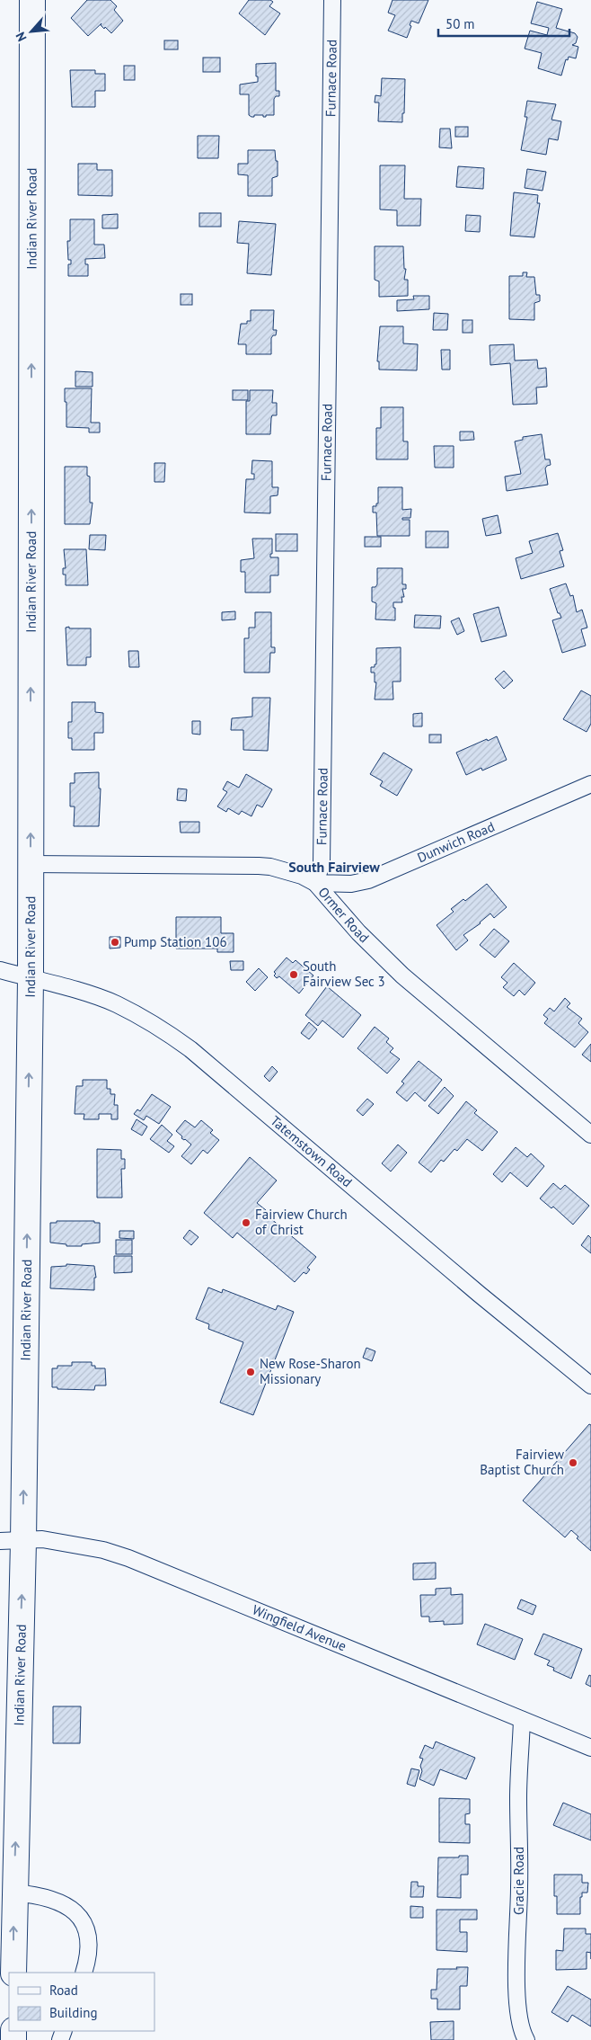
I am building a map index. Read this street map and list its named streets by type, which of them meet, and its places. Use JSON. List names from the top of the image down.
{
  "streets": {
    "main road": ["Indian River Road"],
    "street": [
      "Furnace Road",
      "Dunwich Road",
      "Ormer Road",
      "Tatemstown Road",
      "Wingfield Avenue",
      "Gracie Road"
    ]
  },
  "crossings": [
    ["Furnace Road", "Dunwich Road"],
    ["Furnace Road", "Ormer Road"],
    ["Indian River Road", "Ormer Road"],
    ["Indian River Road", "Tatemstown Road"],
    ["Indian River Road", "Wingfield Avenue"],
    ["Dunwich Road", "Ormer Road"],
    ["Wingfield Avenue", "Gracie Road"]
  ],
  "one_way": ["Indian River Road"],
  "districts": ["South Fairview"],
  "places": [
    "Pump Station 106",
    "South Fairview Sec 3",
    "Fairview Church of Christ",
    "New Rose-Sharon Missionary",
    "Fairview Baptist Church"
  ],
  "legend": ["Road", "Building"],
  "scale_bar": "50 m",
  "north": "bottom left"
}
